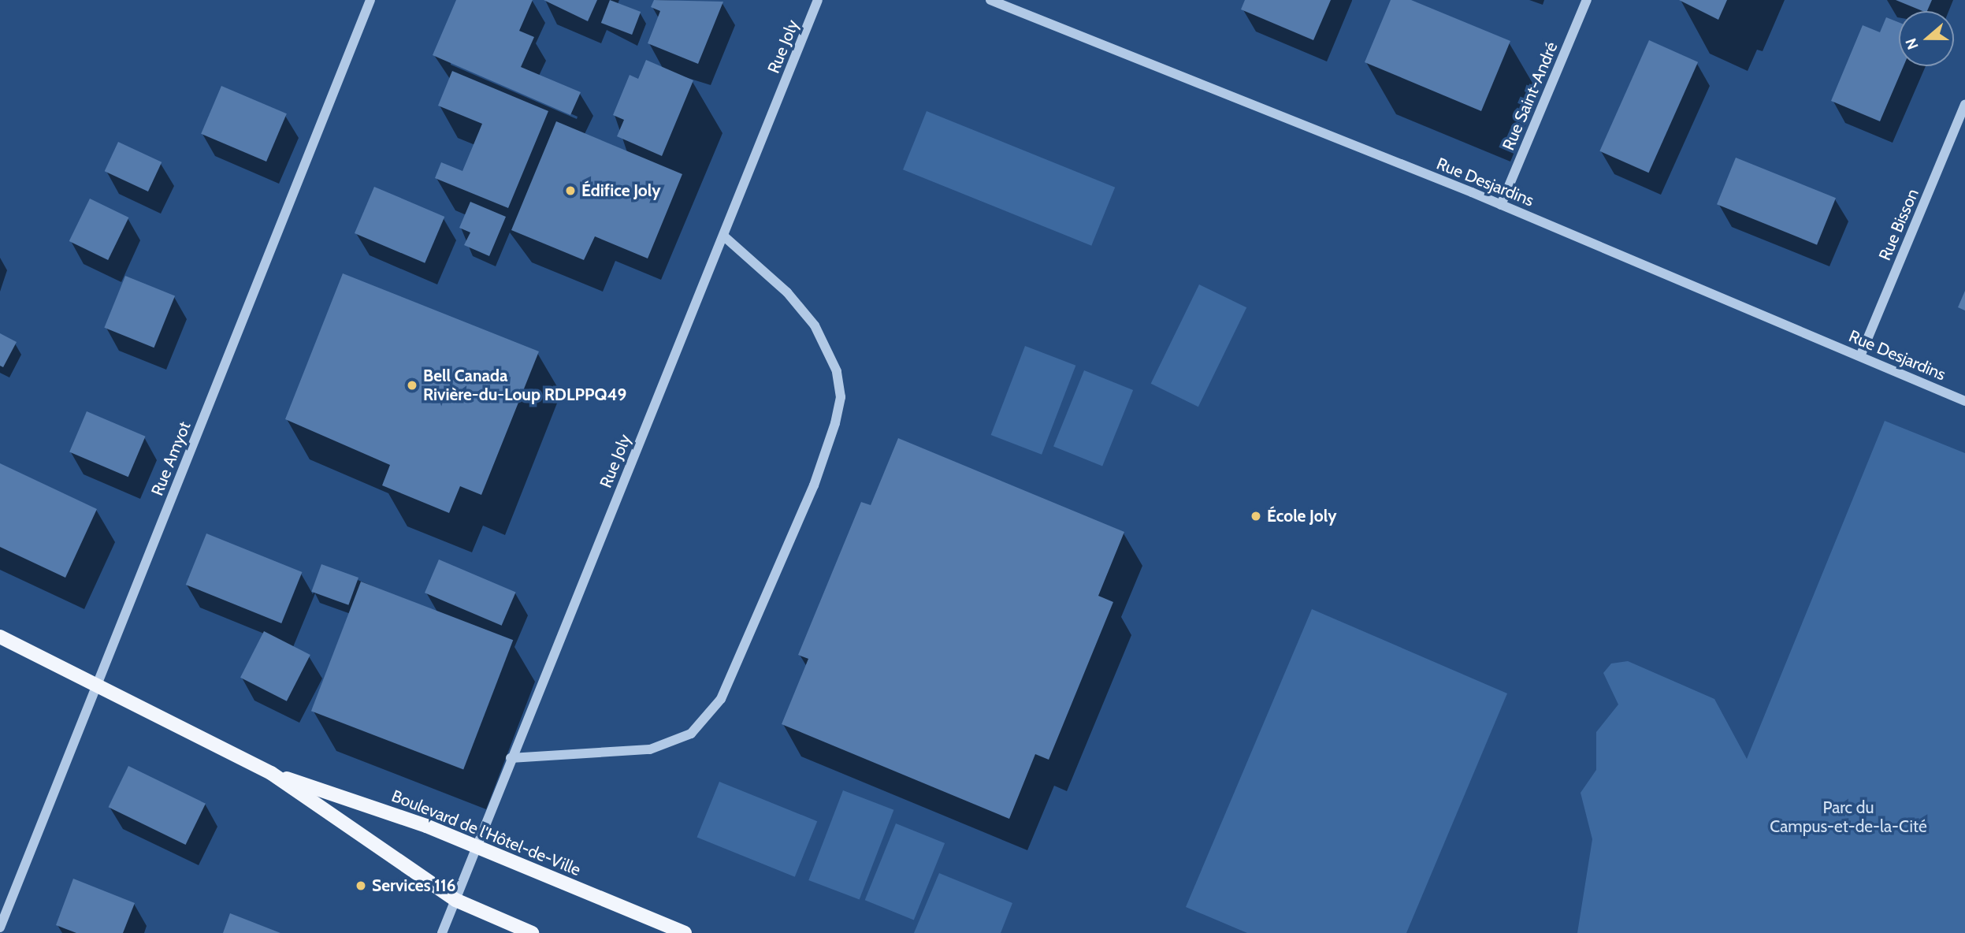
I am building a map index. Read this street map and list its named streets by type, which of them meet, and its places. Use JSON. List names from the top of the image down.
{
  "streets": {
    "main road": ["Boulevard de l'Hôtel-de-Ville"],
    "street": [
      "Rue Joly",
      "Rue Saint-André",
      "Rue Desjardins",
      "Rue Bisson",
      "Rue Amyot"
    ]
  },
  "crossings": [
    ["Rue Joly", "Boulevard de l'Hôtel-de-Ville"],
    ["Rue Saint-André", "Rue Desjardins"],
    ["Rue Desjardins", "Rue Bisson"],
    ["Rue Amyot", "Boulevard de l'Hôtel-de-Ville"]
  ],
  "parks": ["Parc du Campus-et-de-la-Cité"],
  "places": [
    "Édifice Joly",
    "Bell Canada Rivière-du-Loup RDLPPQ49",
    "École Joly",
    "Services 116"
  ],
  "north": "left"
}
